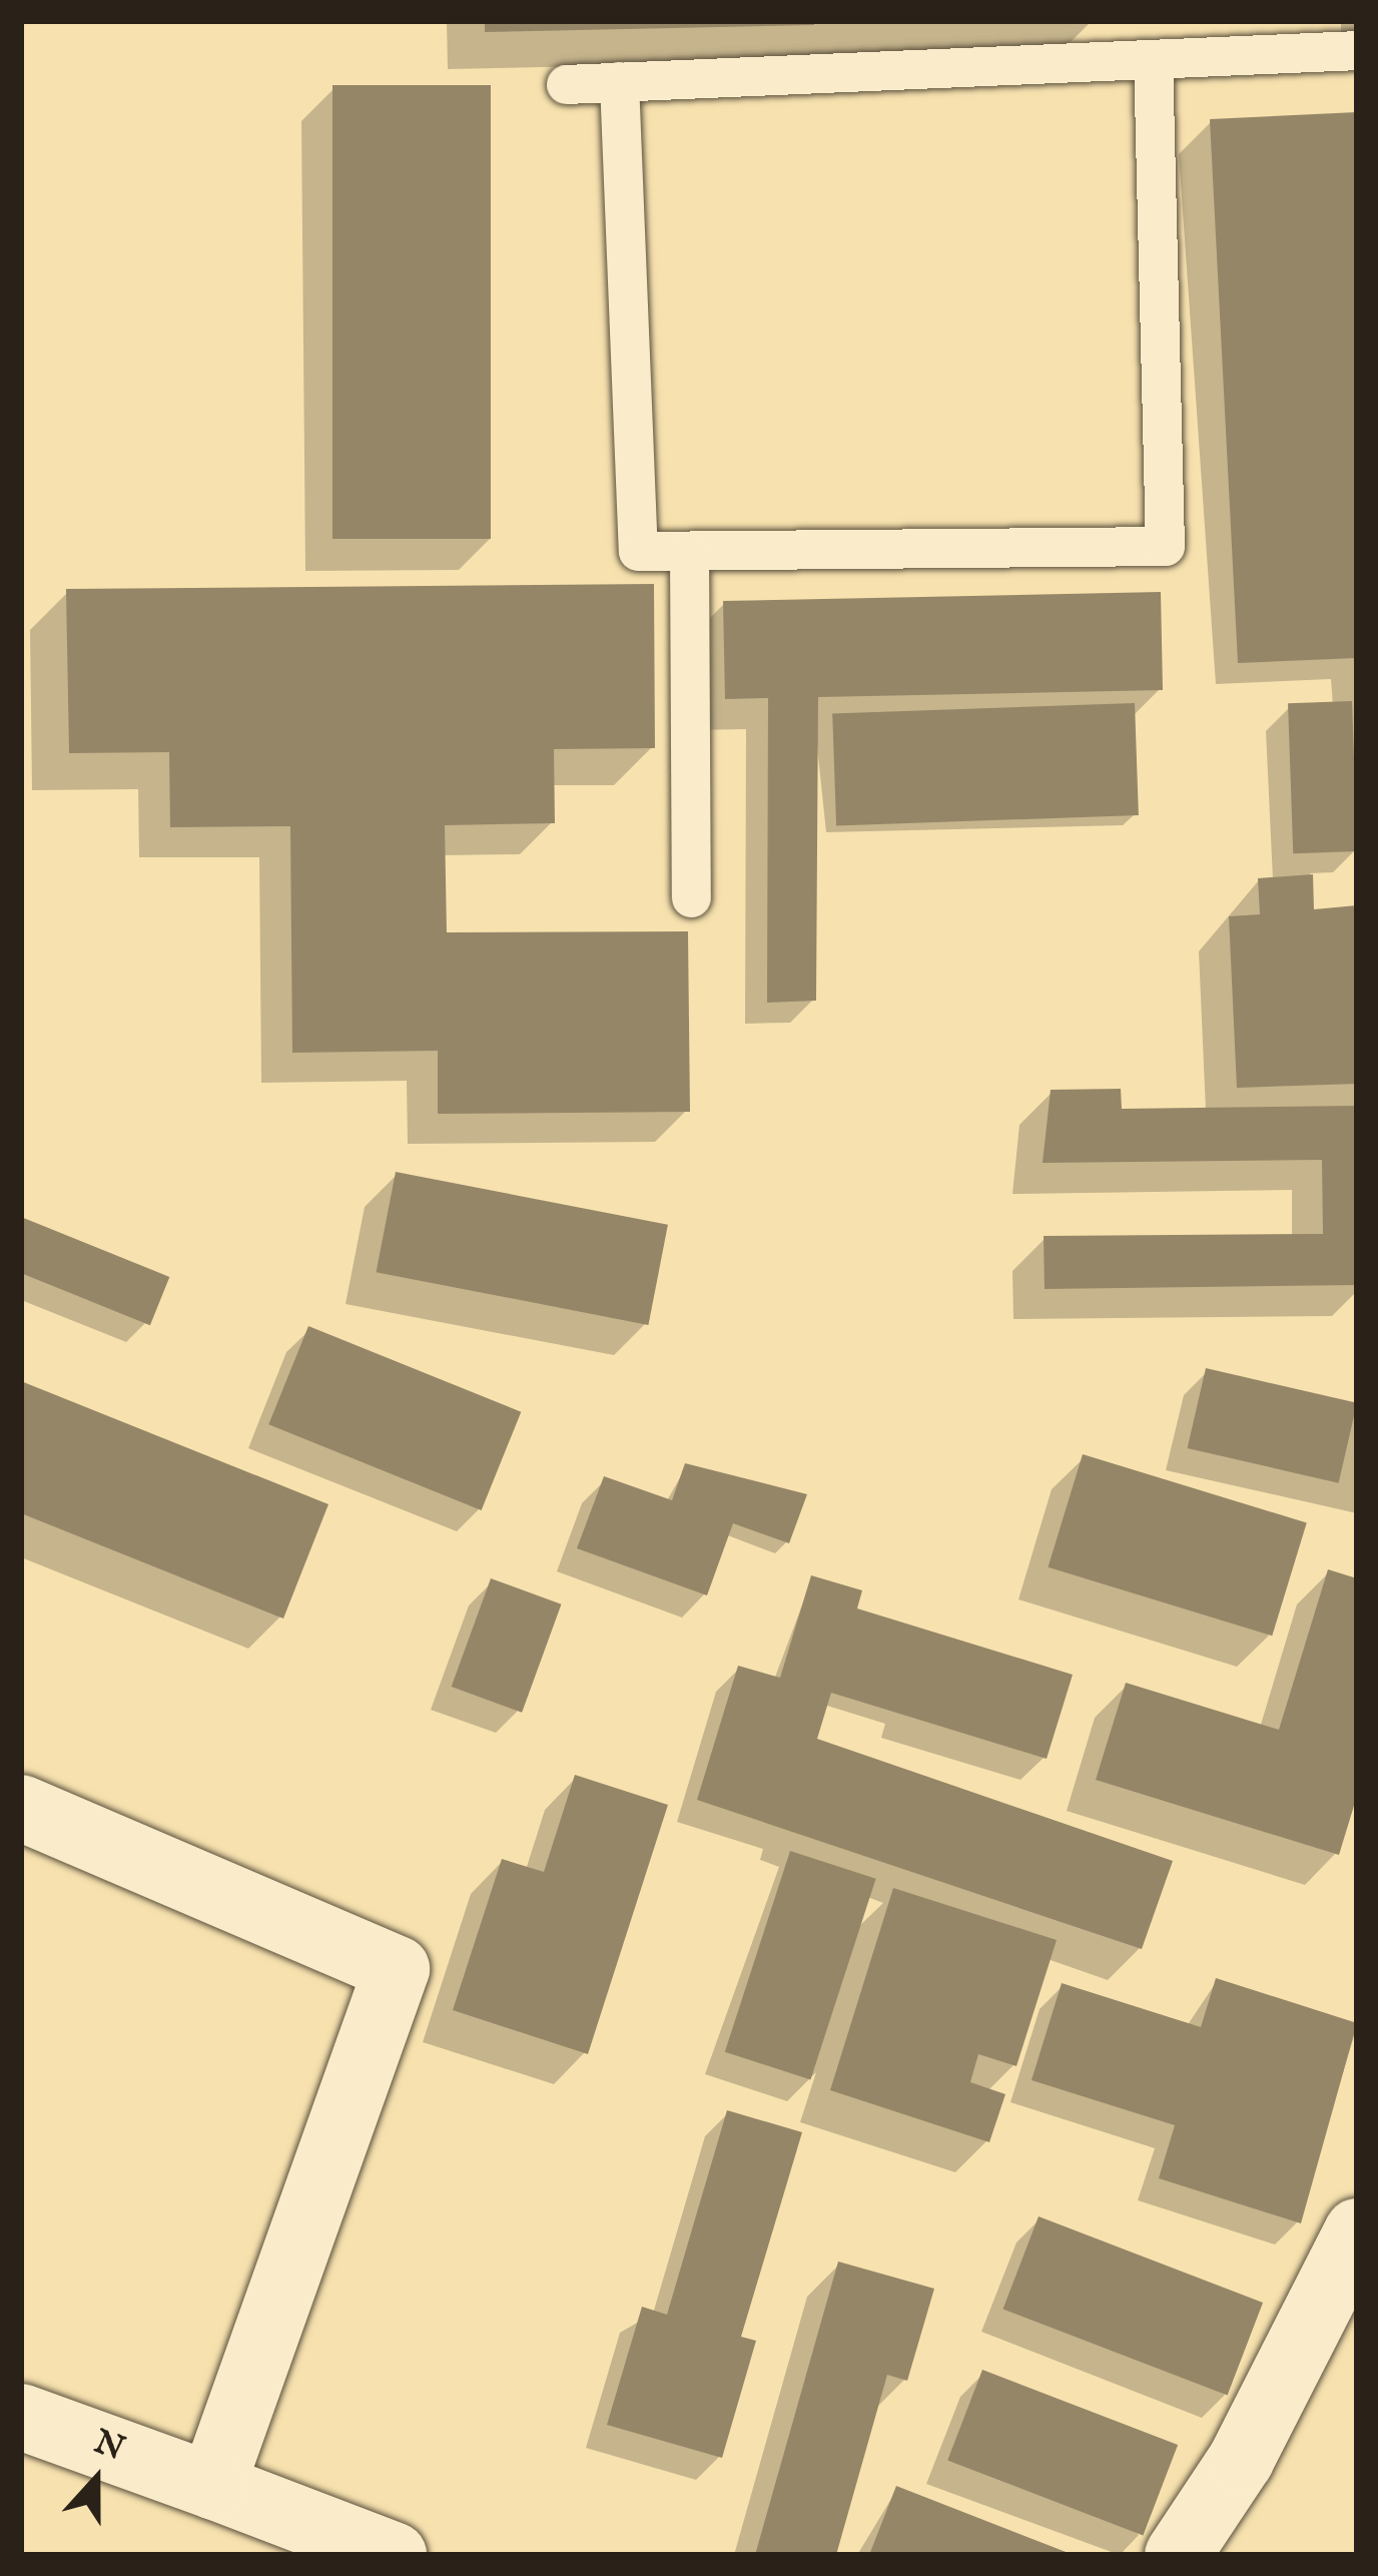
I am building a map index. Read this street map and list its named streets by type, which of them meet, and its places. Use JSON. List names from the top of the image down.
{
  "north": "top"
}
